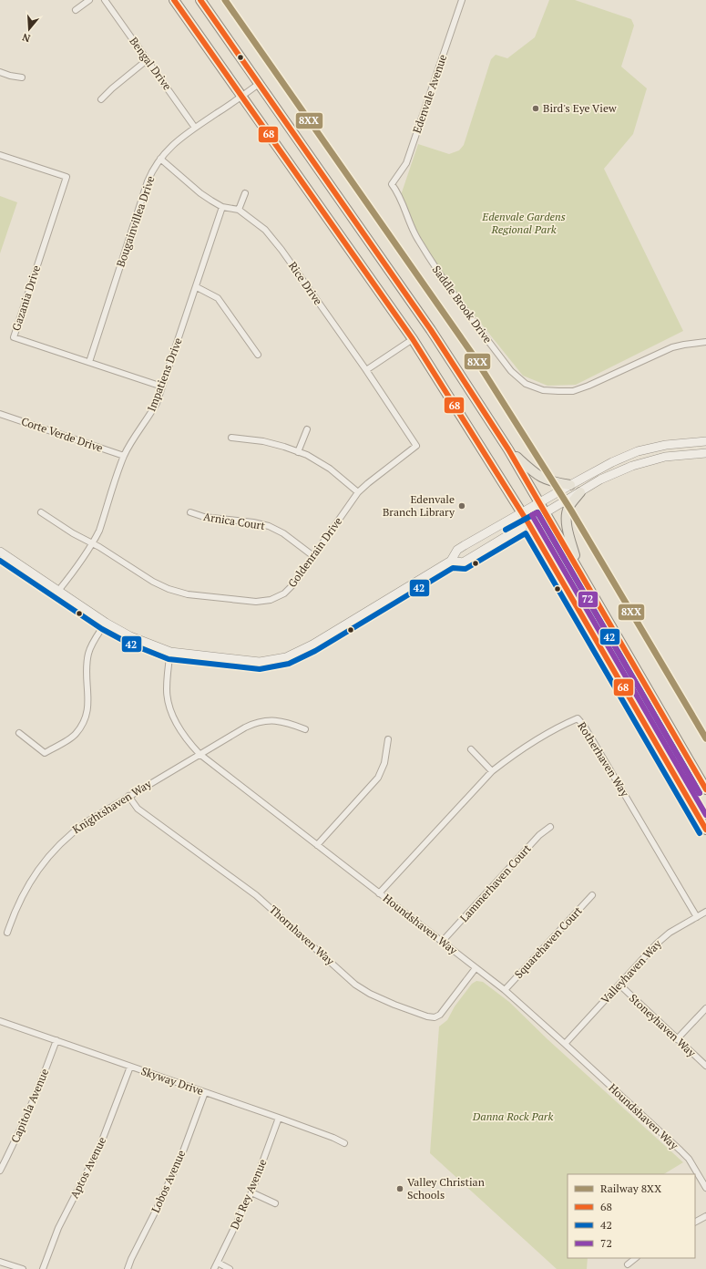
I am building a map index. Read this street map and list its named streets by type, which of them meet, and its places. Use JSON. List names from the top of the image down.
{
  "streets": {
    "street": [
      "Bengal Drive",
      "Edenvale Avenue",
      "Bougainvillea Drive",
      "Rice Drive",
      "Gazania Drive",
      "Saddle Brook Drive",
      "Impatiens Drive",
      "Corte Verde Drive",
      "Arnica Court",
      "Goldenrain Drive",
      "Rotherhaven Way",
      "Knightshaven Way",
      "Lammerhaven Court",
      "Houndshaven Way",
      "Thornhaven Way",
      "Squarehaven Court",
      "Valleyhaven Way",
      "Stoneyhaven Way",
      "Skyway Drive",
      "Capitola Avenue",
      "Aptos Avenue",
      "Lobos Avenue",
      "Del Rey Avenue"
    ]
  },
  "crossings": [
    ["Bengal Drive", "Bougainvillea Drive"],
    ["Edenvale Avenue", "Saddle Brook Drive"],
    ["Bougainvillea Drive", "Rice Drive"],
    ["Bougainvillea Drive", "Gazania Drive"],
    ["Rice Drive", "Impatiens Drive"],
    ["Rice Drive", "Goldenrain Drive"],
    ["Gazania Drive", "Impatiens Drive"],
    ["Impatiens Drive", "Corte Verde Drive"],
    ["Impatiens Drive", "Goldenrain Drive"],
    ["Arnica Court", "Goldenrain Drive"],
    ["Rotherhaven Way", "Houndshaven Way"],
    ["Rotherhaven Way", "Valleyhaven Way"],
    ["Knightshaven Way", "Houndshaven Way"],
    ["Knightshaven Way", "Thornhaven Way"],
    ["Lammerhaven Court", "Houndshaven Way"],
    ["Houndshaven Way", "Thornhaven Way"],
    ["Houndshaven Way", "Squarehaven Court"],
    ["Houndshaven Way", "Valleyhaven Way"],
    ["Valleyhaven Way", "Stoneyhaven Way"],
    ["Skyway Drive", "Capitola Avenue"],
    ["Skyway Drive", "Aptos Avenue"],
    ["Skyway Drive", "Lobos Avenue"],
    ["Skyway Drive", "Del Rey Avenue"]
  ],
  "parks": ["Edenvale Gardens Regional Park", "Danna Rock Park"],
  "places": ["Bird's Eye View", "Edenvale Branch Library", "Valley Christian Schools"],
  "lines": [
    "rail line 8XX",
    "transit line 68",
    "transit line 42",
    "transit line 72"
  ],
  "legend": [
    "Railway 8XX",
    "68",
    "42",
    "72"
  ],
  "north": "bottom"
}
